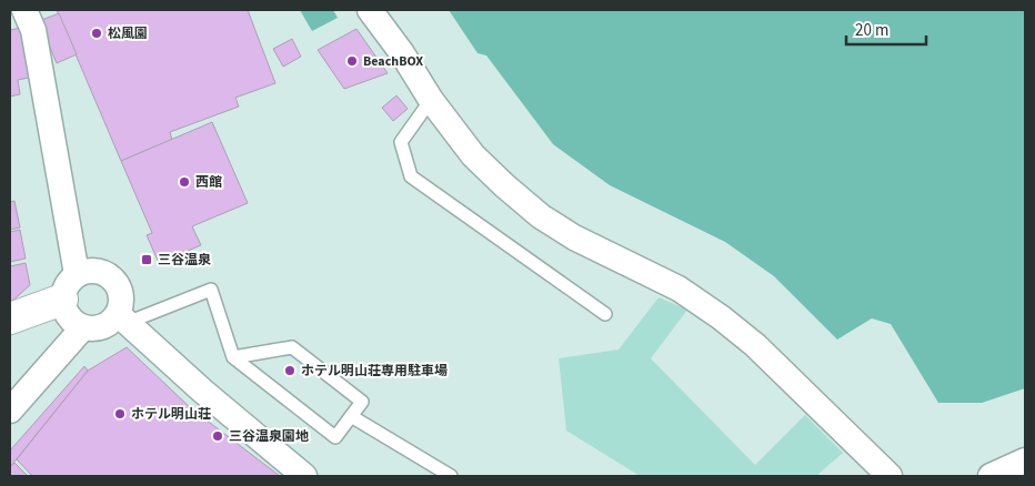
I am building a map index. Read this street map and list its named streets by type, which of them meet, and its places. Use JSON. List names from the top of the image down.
{
  "places": {
    "other": [
      "松風園",
      "BeachBOX",
      "西館",
      "ホテル明山荘専用駐車場",
      "ホテル明山荘",
      "三谷温泉園地"
    ],
    "transit": ["三谷温泉"]
  },
  "scale_bar": "20 m"
}
